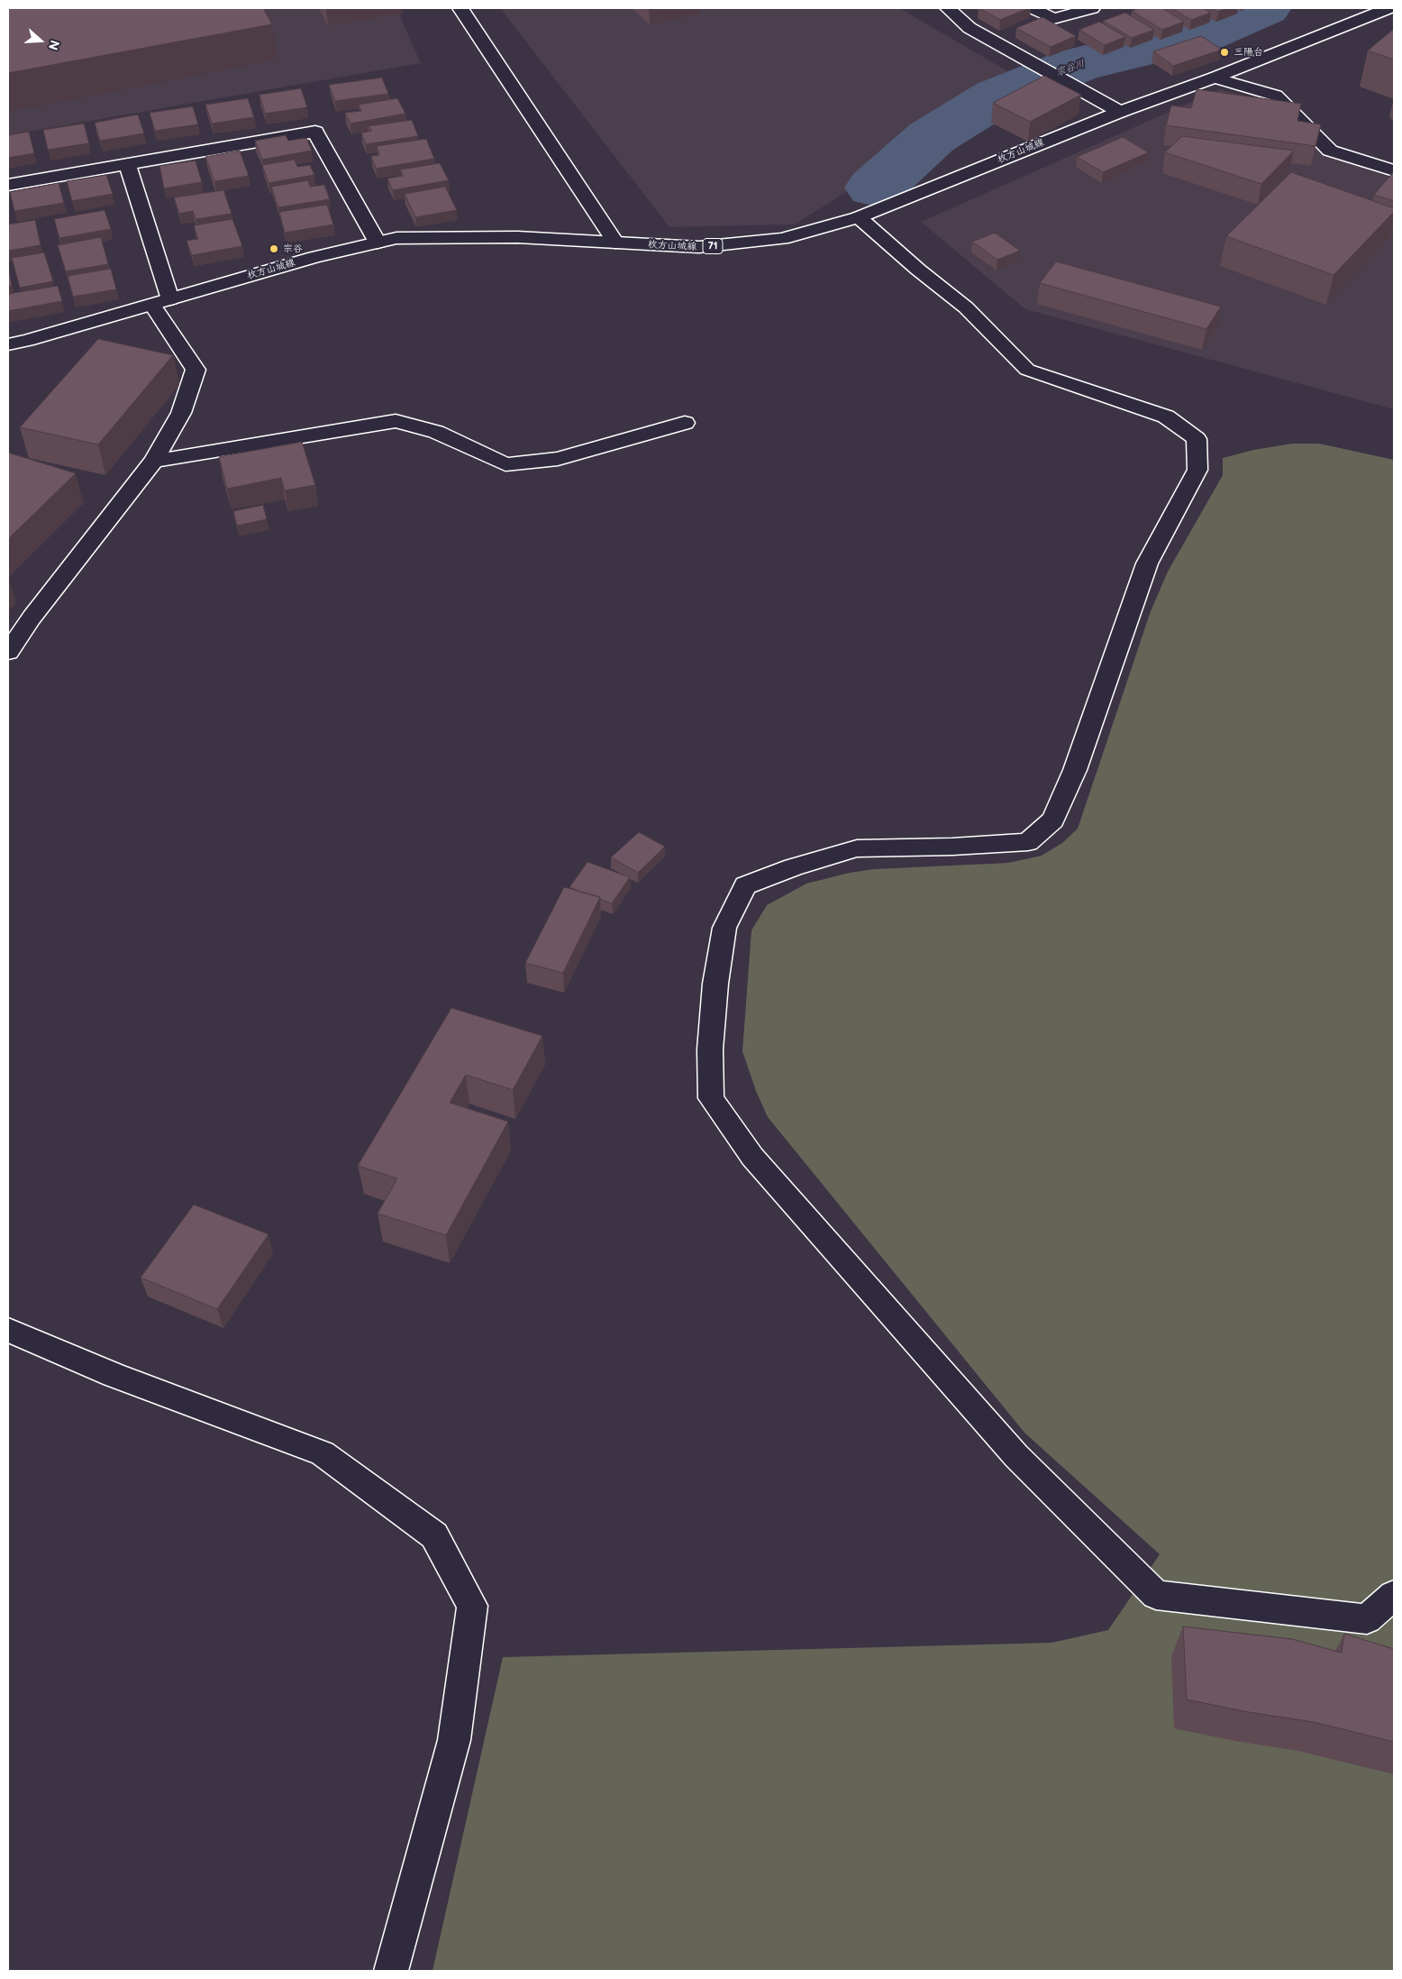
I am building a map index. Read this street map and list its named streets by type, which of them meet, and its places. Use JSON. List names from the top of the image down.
{
  "streets": {
    "street": ["枚方山城線", "71"]
  },
  "water": ["宗谷川"],
  "places": ["三陽台", "宗谷"],
  "north": "right"
}
